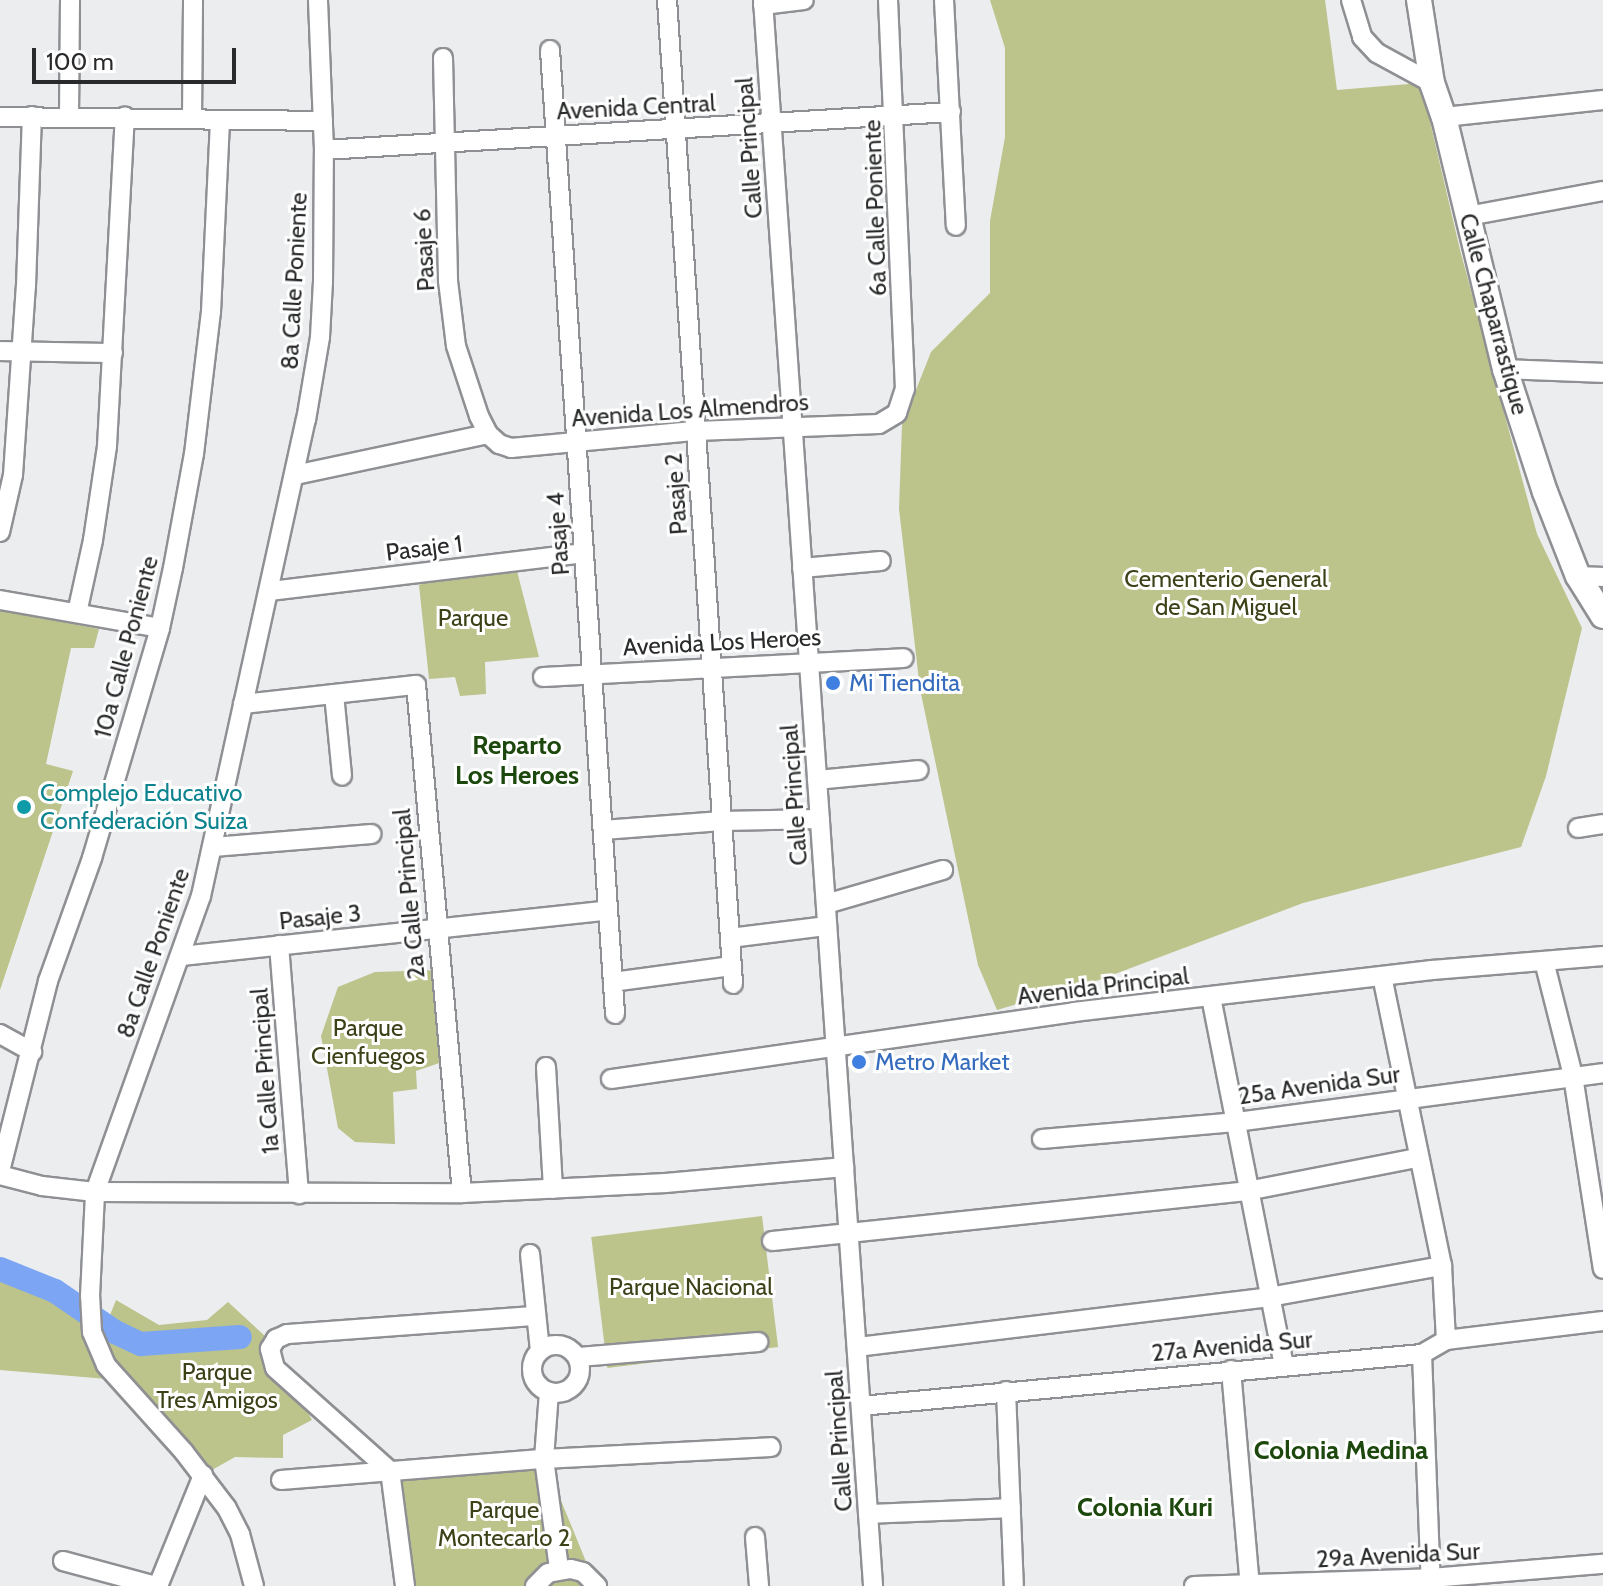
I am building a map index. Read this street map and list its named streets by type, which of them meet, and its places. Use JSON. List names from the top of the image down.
{
  "streets": {
    "main road": ["Calle Chaparrastique"],
    "street": [
      "Avenida Central",
      "Calle Principal",
      "6a Calle Poniente",
      "Pasaje 6",
      "8a Calle Poniente",
      "Avenida Los Almendros",
      "Pasaje 2",
      "Pasaje 4",
      "Pasaje 1",
      "Avenida Los Heroes",
      "10a Calle Poniente",
      "2a Calle Principal",
      "Pasaje 3",
      "Avenida Principal",
      "1a Calle Principal",
      "25a Avenida Sur",
      "27a Avenida Sur",
      "29a Avenida Sur"
    ]
  },
  "crossings": [
    ["Avenida Central", "Calle Principal"],
    ["Avenida Central", "6a Calle Poniente"],
    ["Avenida Central", "Pasaje 6"],
    ["Avenida Central", "8a Calle Poniente"],
    ["Avenida Central", "Pasaje 2"],
    ["Avenida Central", "Pasaje 4"],
    ["Calle Principal", "Avenida Los Almendros"],
    ["Calle Principal", "Avenida Los Heroes"],
    ["Calle Principal", "Avenida Principal"],
    ["Calle Principal", "27a Avenida Sur"],
    ["6a Calle Poniente", "Avenida Los Almendros"],
    ["Pasaje 6", "Avenida Los Almendros"],
    ["8a Calle Poniente", "Pasaje 1"],
    ["8a Calle Poniente", "Pasaje 3"],
    ["Avenida Los Almendros", "Pasaje 2"],
    ["Avenida Los Almendros", "Pasaje 4"],
    ["Pasaje 2", "Pasaje 4"],
    ["Pasaje 2", "Avenida Los Heroes"],
    ["Pasaje 4", "Pasaje 1"],
    ["Pasaje 4", "Avenida Los Heroes"],
    ["Pasaje 4", "Pasaje 3"],
    ["2a Calle Principal", "Pasaje 3"],
    ["Pasaje 3", "1a Calle Principal"]
  ],
  "districts": ["Reparto Los Heroes", "Colonia Medina", "Colonia Kuri"],
  "parks": [
    "Cementerio General de San Miguel",
    "Parque",
    "Parque Cienfuegos",
    "Parque Nacional",
    "Parque Tres Amigos",
    "Parque Montecarlo 2"
  ],
  "places": ["Mi Tiendita", "Complejo Educativo Confederación Suiza", "Metro Market"],
  "scale_bar": "100 m"
}
